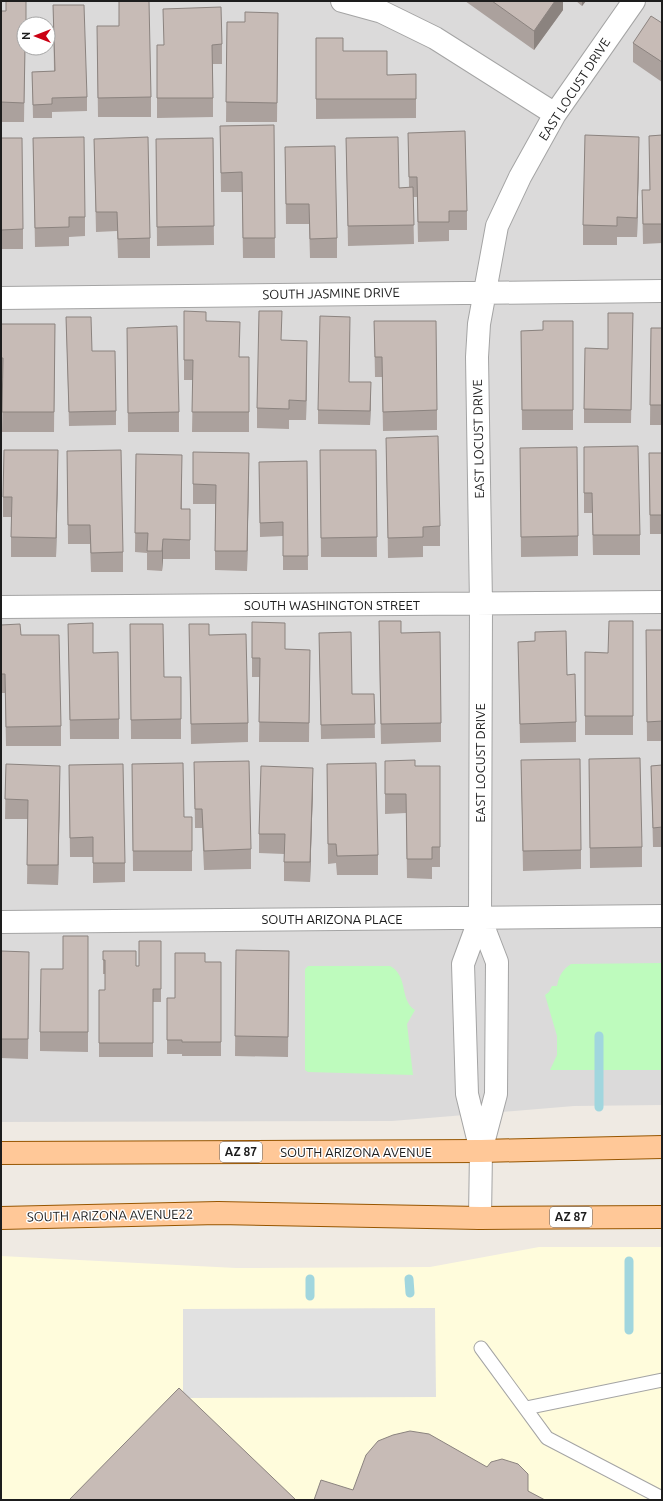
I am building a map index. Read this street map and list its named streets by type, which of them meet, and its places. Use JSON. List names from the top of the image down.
{
  "streets": {
    "main road": ["AZ 87", "SOUTH ARIZONA AVENUE", "SOUTH ARIZONA AVENUE22"],
    "street": [
      "EAST LOCUST DRIVE",
      "SOUTH JASMINE DRIVE",
      "SOUTH WASHINGTON STREET",
      "SOUTH ARIZONA PLACE"
    ]
  },
  "crossings": [
    ["EAST LOCUST DRIVE", "SOUTH JASMINE DRIVE"],
    ["EAST LOCUST DRIVE", "SOUTH WASHINGTON STREET"],
    ["EAST LOCUST DRIVE", "SOUTH ARIZONA PLACE"],
    ["EAST LOCUST DRIVE", "AZ 87"],
    ["EAST LOCUST DRIVE", "SOUTH ARIZONA AVENUE"],
    ["EAST LOCUST DRIVE", "SOUTH ARIZONA AVENUE22"],
    ["AZ 87", "SOUTH ARIZONA AVENUE22"]
  ],
  "north": "left"
}
